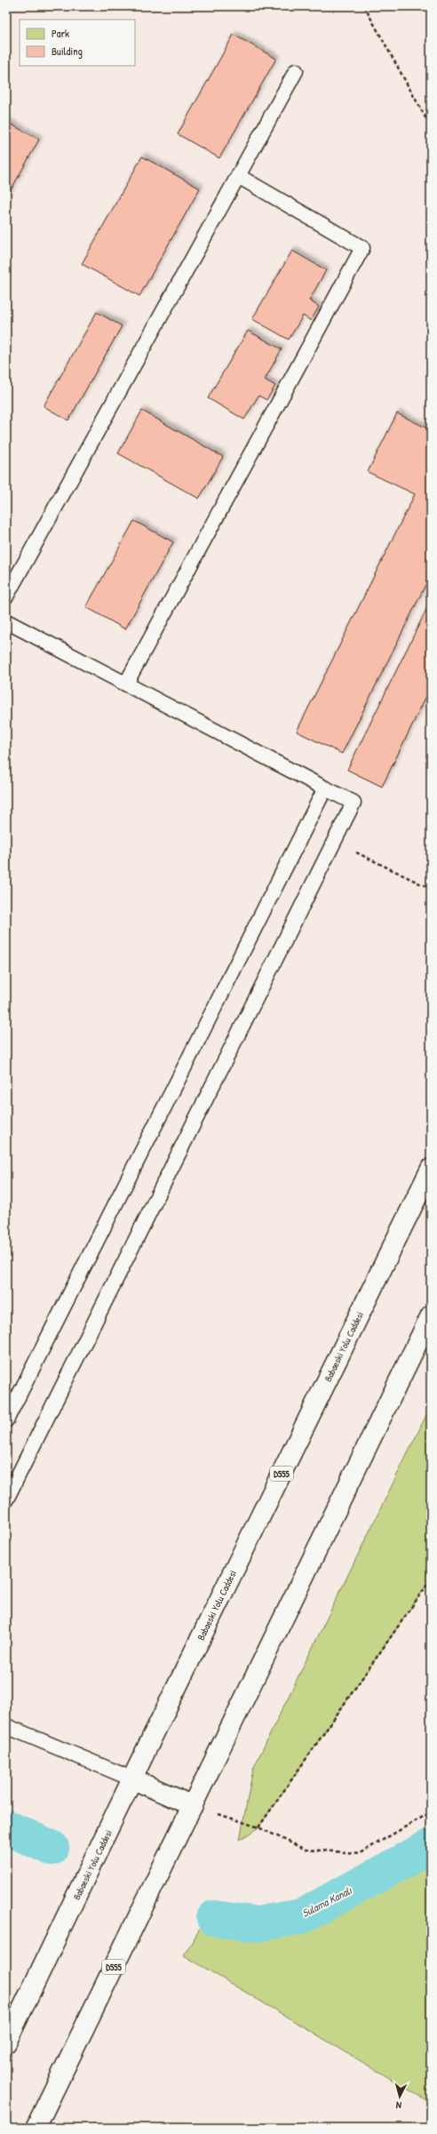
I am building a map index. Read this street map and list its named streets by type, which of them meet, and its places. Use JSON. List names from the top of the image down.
{
  "streets": {
    "highway": ["Babaeski Yolu Caddesi", "D555"]
  },
  "water": ["Sulama Kanalı"],
  "legend": ["Park", "Building"],
  "north": "bottom"
}
